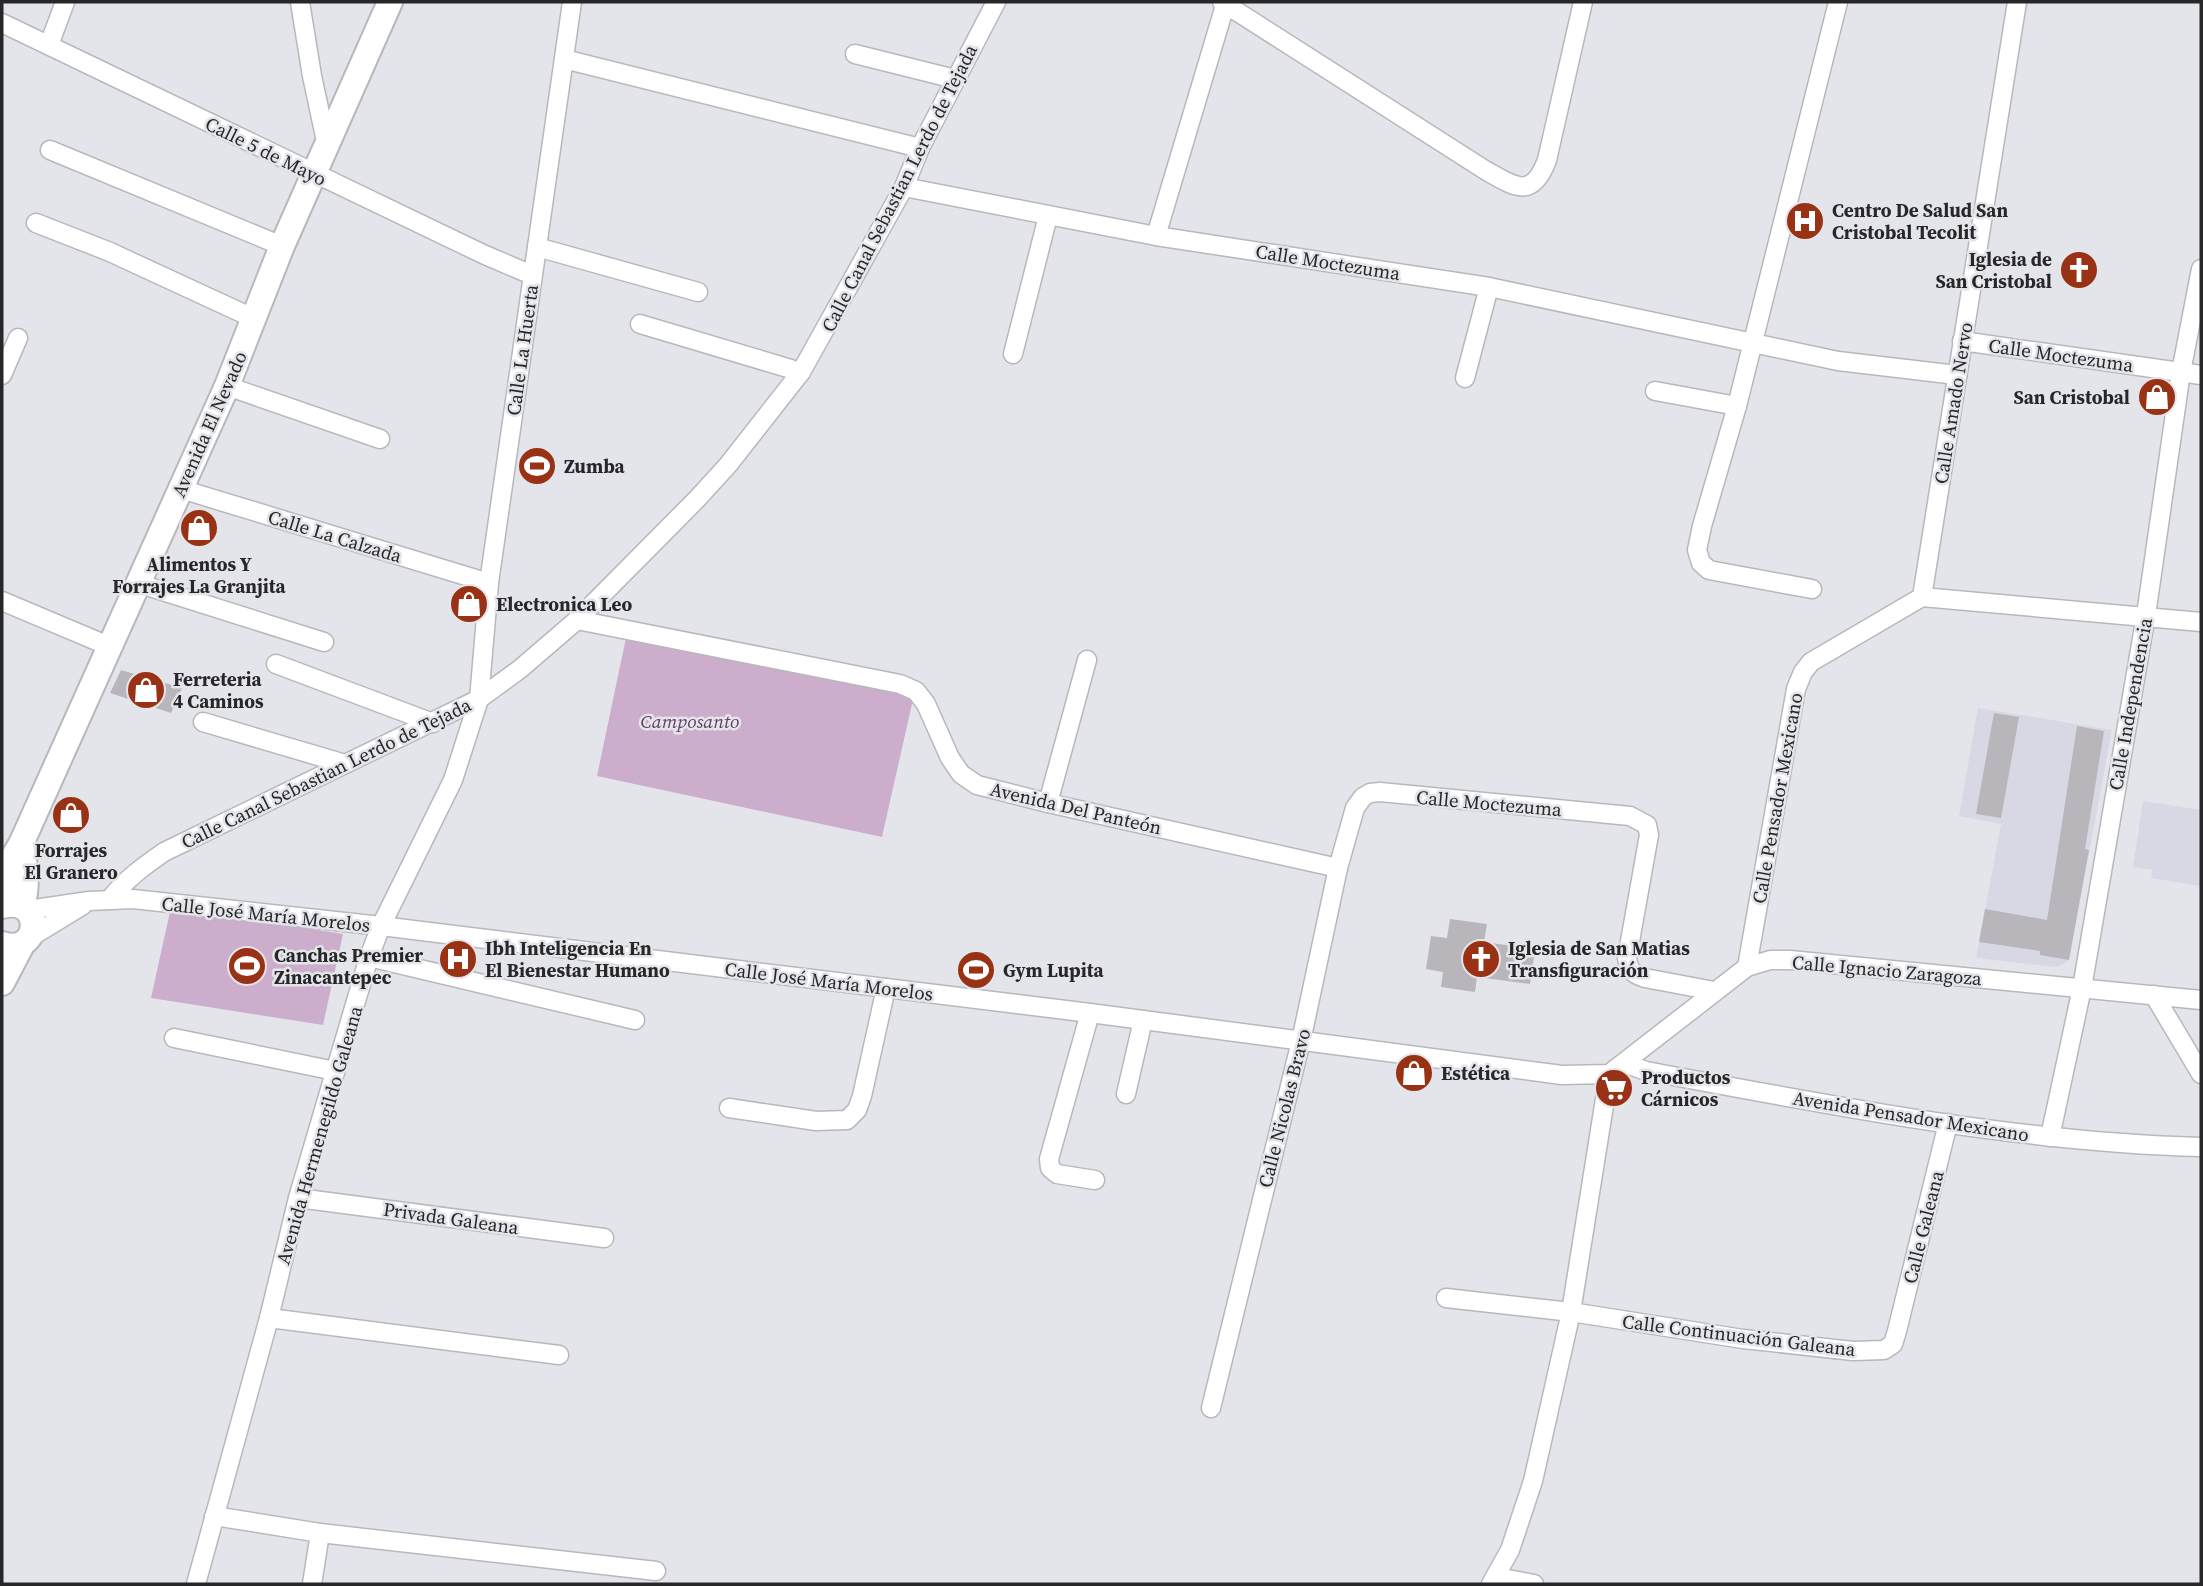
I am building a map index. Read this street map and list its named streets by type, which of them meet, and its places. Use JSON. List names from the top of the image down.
{
  "streets": {
    "street": [
      "Calle 5 de Mayo",
      "Calle Canal Sebastian Lerdo de Tejada",
      "Calle Moctezuma",
      "Calle La Huerta",
      "Calle Amado Nervo",
      "Avenida El Nevado",
      "Calle La Calzada",
      "Calle Independencia",
      "Calle Pensador Mexicano",
      "Avenida Del Panteón",
      "Calle José María Morelos",
      "Calle Ignacio Zaragoza",
      "Calle Nicolas Bravo",
      "Avenida Pensador Mexicano",
      "Avenida Hermenegildo Galeana",
      "Privada Galeana",
      "Calle Galeana",
      "Calle Continuación Galeana"
    ]
  },
  "crossings": [
    ["Calle 5 de Mayo", "Calle La Huerta"],
    ["Calle 5 de Mayo", "Avenida El Nevado"],
    ["Calle Canal Sebastian Lerdo de Tejada", "Calle Moctezuma"],
    ["Calle Canal Sebastian Lerdo de Tejada", "Calle La Huerta"],
    ["Calle Canal Sebastian Lerdo de Tejada", "Avenida Del Panteón"],
    ["Calle Canal Sebastian Lerdo de Tejada", "Calle José María Morelos"],
    ["Calle Canal Sebastian Lerdo de Tejada", "Avenida Hermenegildo Galeana"],
    ["Calle Moctezuma", "Calle Amado Nervo"],
    ["Calle Moctezuma", "Calle Independencia"],
    ["Calle Moctezuma", "Calle Ignacio Zaragoza"],
    ["Calle Moctezuma", "Calle Nicolas Bravo"],
    ["Calle La Huerta", "Calle La Calzada"],
    ["Calle La Huerta", "Avenida Hermenegildo Galeana"],
    ["Calle Amado Nervo", "Calle Pensador Mexicano"],
    ["Avenida El Nevado", "Calle La Calzada"],
    ["Calle Independencia", "Calle Ignacio Zaragoza"],
    ["Calle Independencia", "Avenida Pensador Mexicano"],
    ["Calle Pensador Mexicano", "Calle Ignacio Zaragoza"],
    ["Avenida Del Panteón", "Calle Nicolas Bravo"],
    ["Calle José María Morelos", "Calle Ignacio Zaragoza"],
    ["Calle José María Morelos", "Calle Nicolas Bravo"],
    ["Calle José María Morelos", "Avenida Hermenegildo Galeana"],
    ["Calle Ignacio Zaragoza", "Avenida Pensador Mexicano"],
    ["Avenida Pensador Mexicano", "Calle Galeana"],
    ["Avenida Hermenegildo Galeana", "Privada Galeana"],
    ["Calle Galeana", "Calle Continuación Galeana"]
  ],
  "parks": ["Camposanto"],
  "places": {
    "hospital": ["Centro De Salud San Cristobal Tecolit", "Ibh Inteligencia En El Bienestar Humano"],
    "church": ["Iglesia de San Cristobal", "Iglesia de San Matias Transfiguración"],
    "shop": [
      "San Cristobal",
      "Alimentos Y Forrajes La Granjita",
      "Electronica Leo",
      "Ferreteria 4 Caminos",
      "Forrajes El Granero",
      "Estética"
    ],
    "sports": ["Zumba", "Canchas Premier Zinacantepec", "Gym Lupita"],
    "supermarket": ["Productos Cárnicos"]
  }
}
